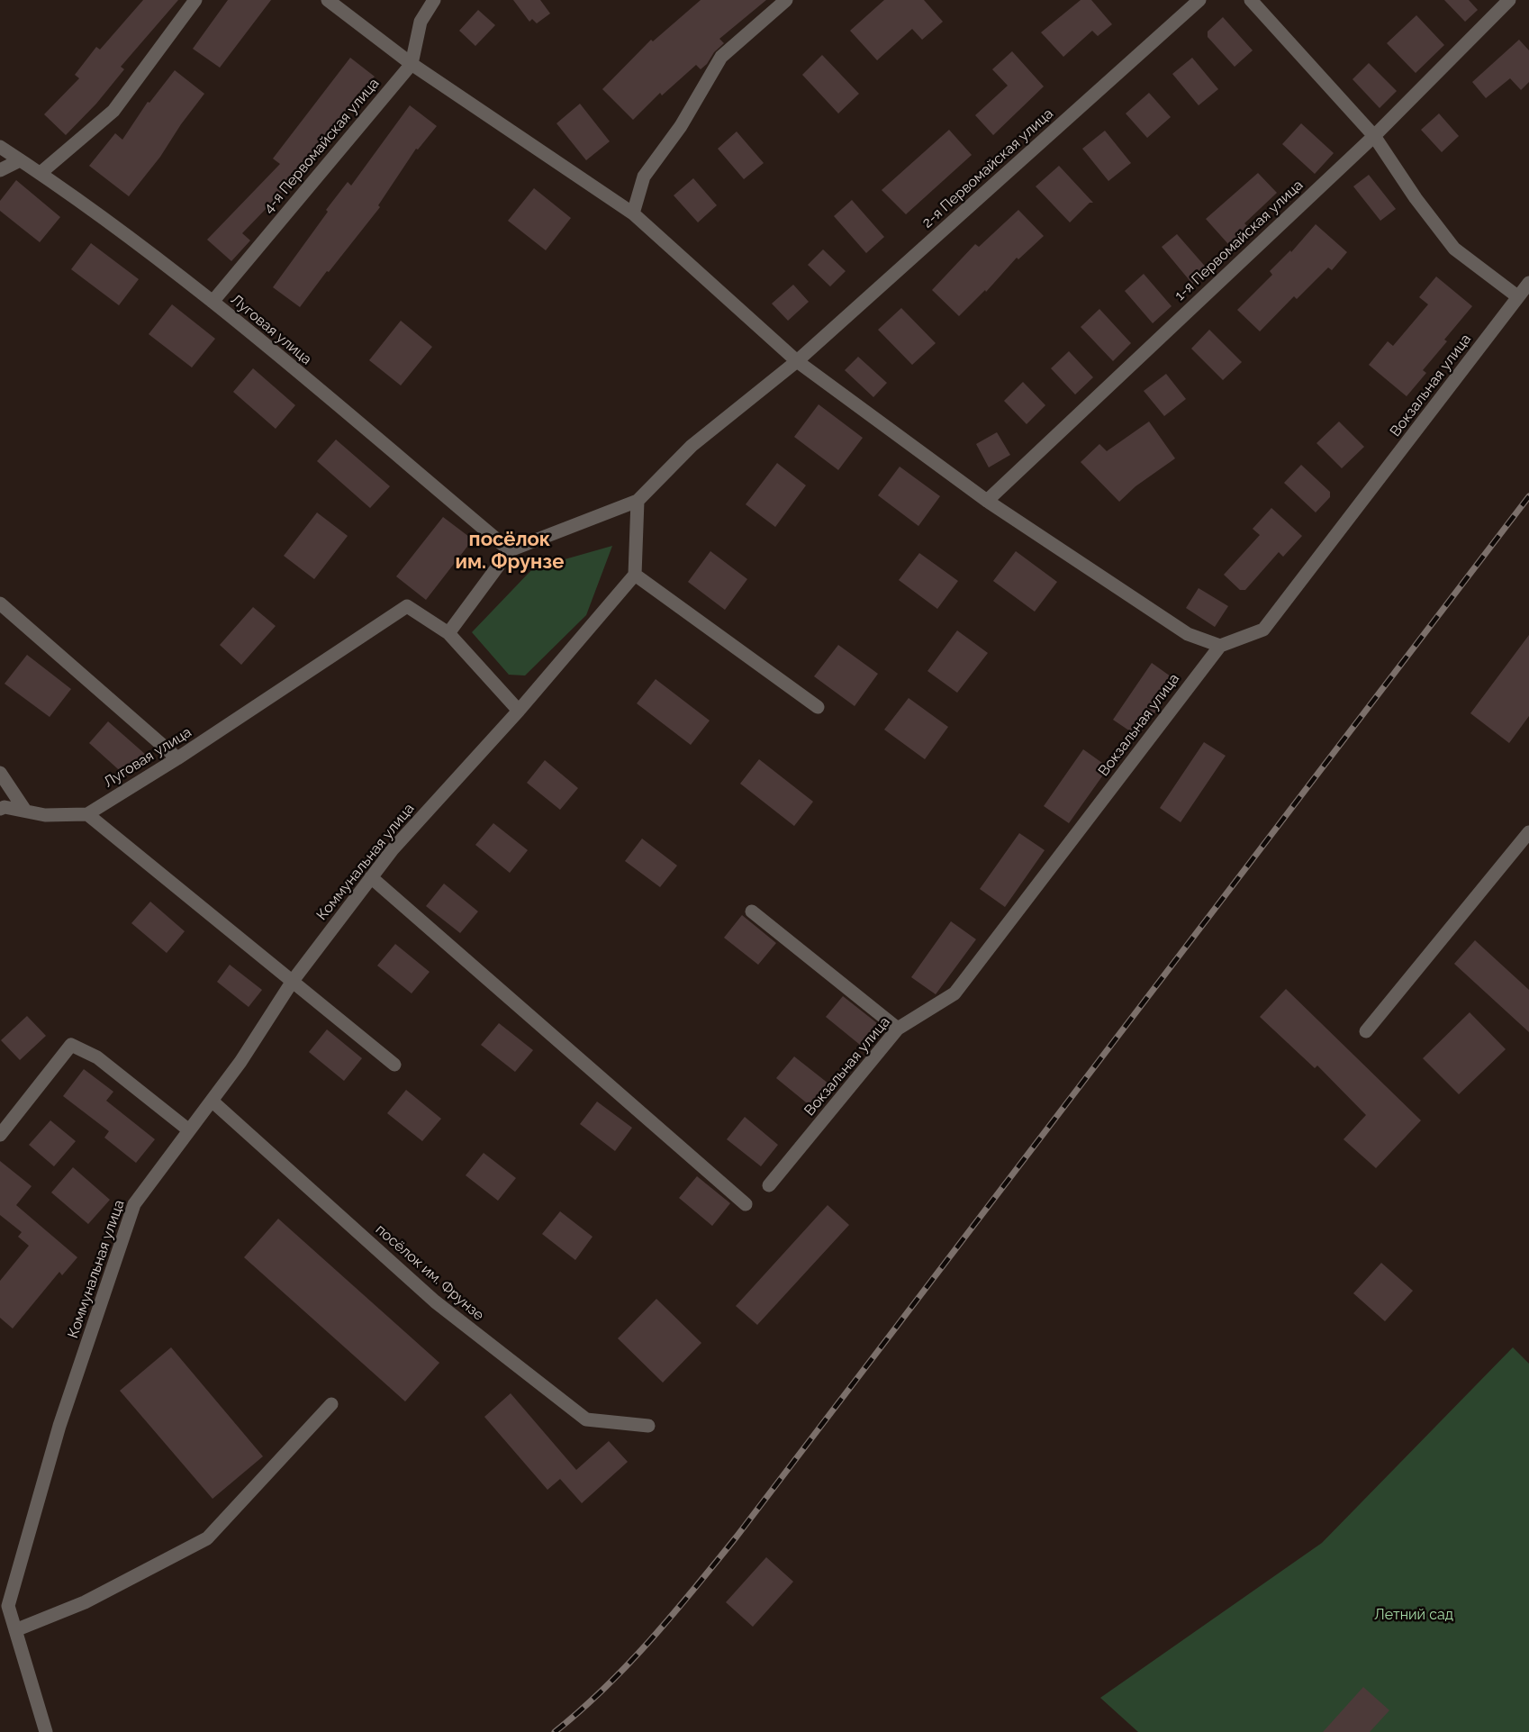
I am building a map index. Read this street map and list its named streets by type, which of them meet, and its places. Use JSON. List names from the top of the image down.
{
  "streets": {
    "street": [
      "4-я Первомайская улица",
      "2-я Первомайская улица",
      "1-я Первомайская улица",
      "Луговая улица",
      "Вокзальная улица",
      "Коммунальная улица",
      "посёлок им. Фрунзе"
    ]
  },
  "crossings": [
    ["4-я Первомайская улица", "Луговая улица"],
    ["Коммунальная улица", "посёлок им. Фрунзе"]
  ],
  "districts": ["посёлок им. Фрунзе"],
  "parks": ["Летний сад"]
}
